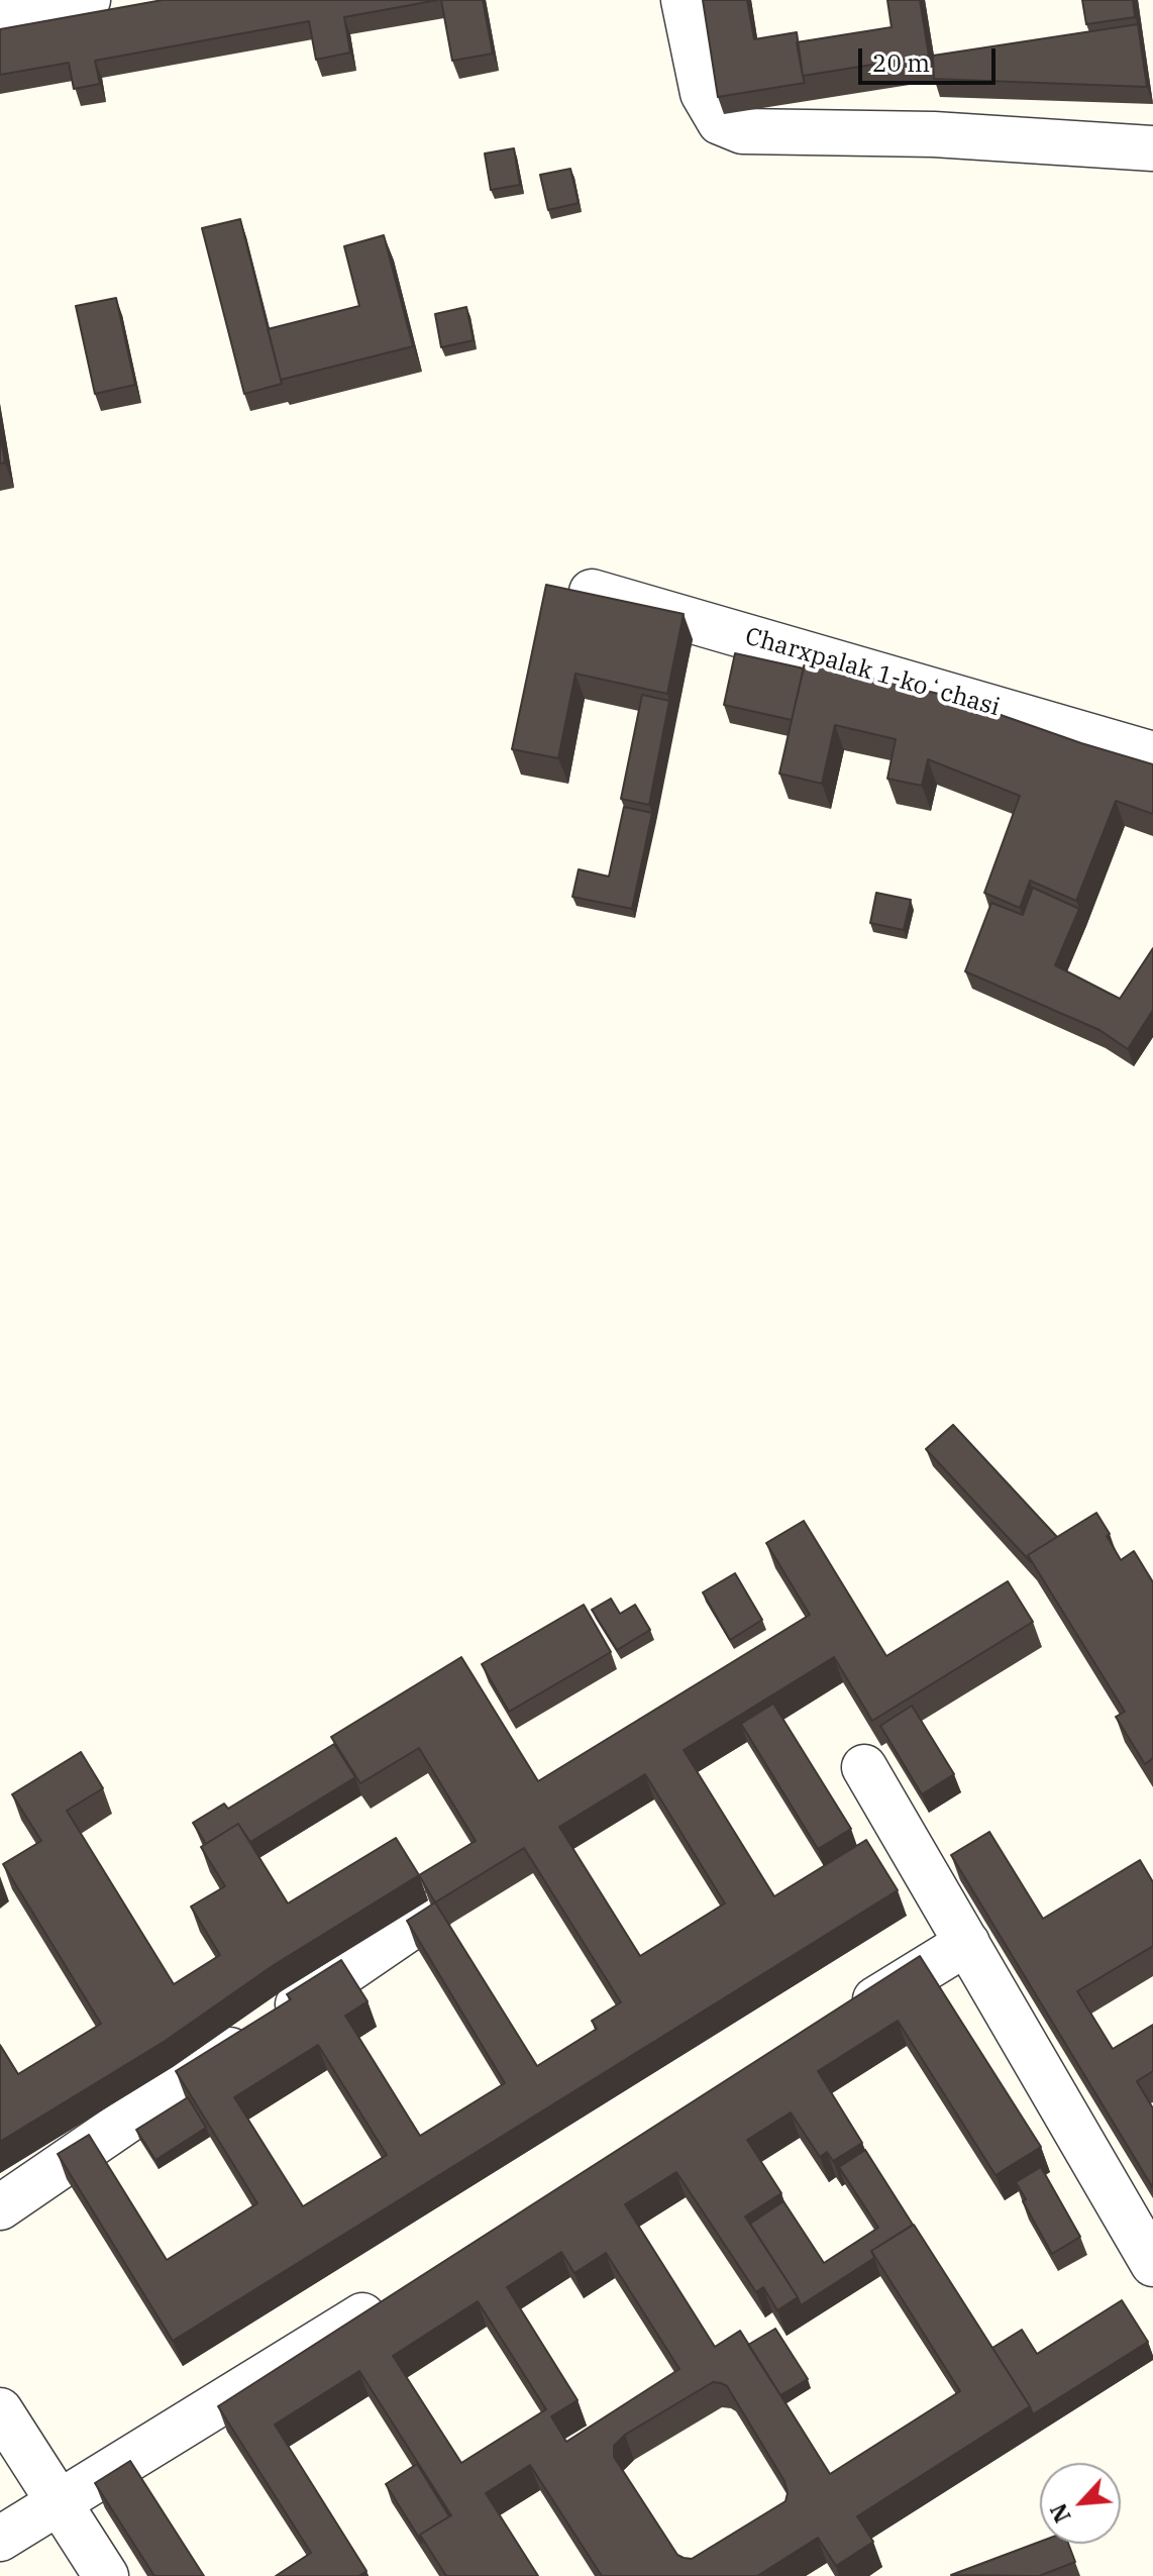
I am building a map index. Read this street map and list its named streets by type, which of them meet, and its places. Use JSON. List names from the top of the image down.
{
  "streets": {
    "street": ["Charxpalak 1-koʻchasi"]
  },
  "scale_bar": "20 m",
  "north": "bottom left"
}
